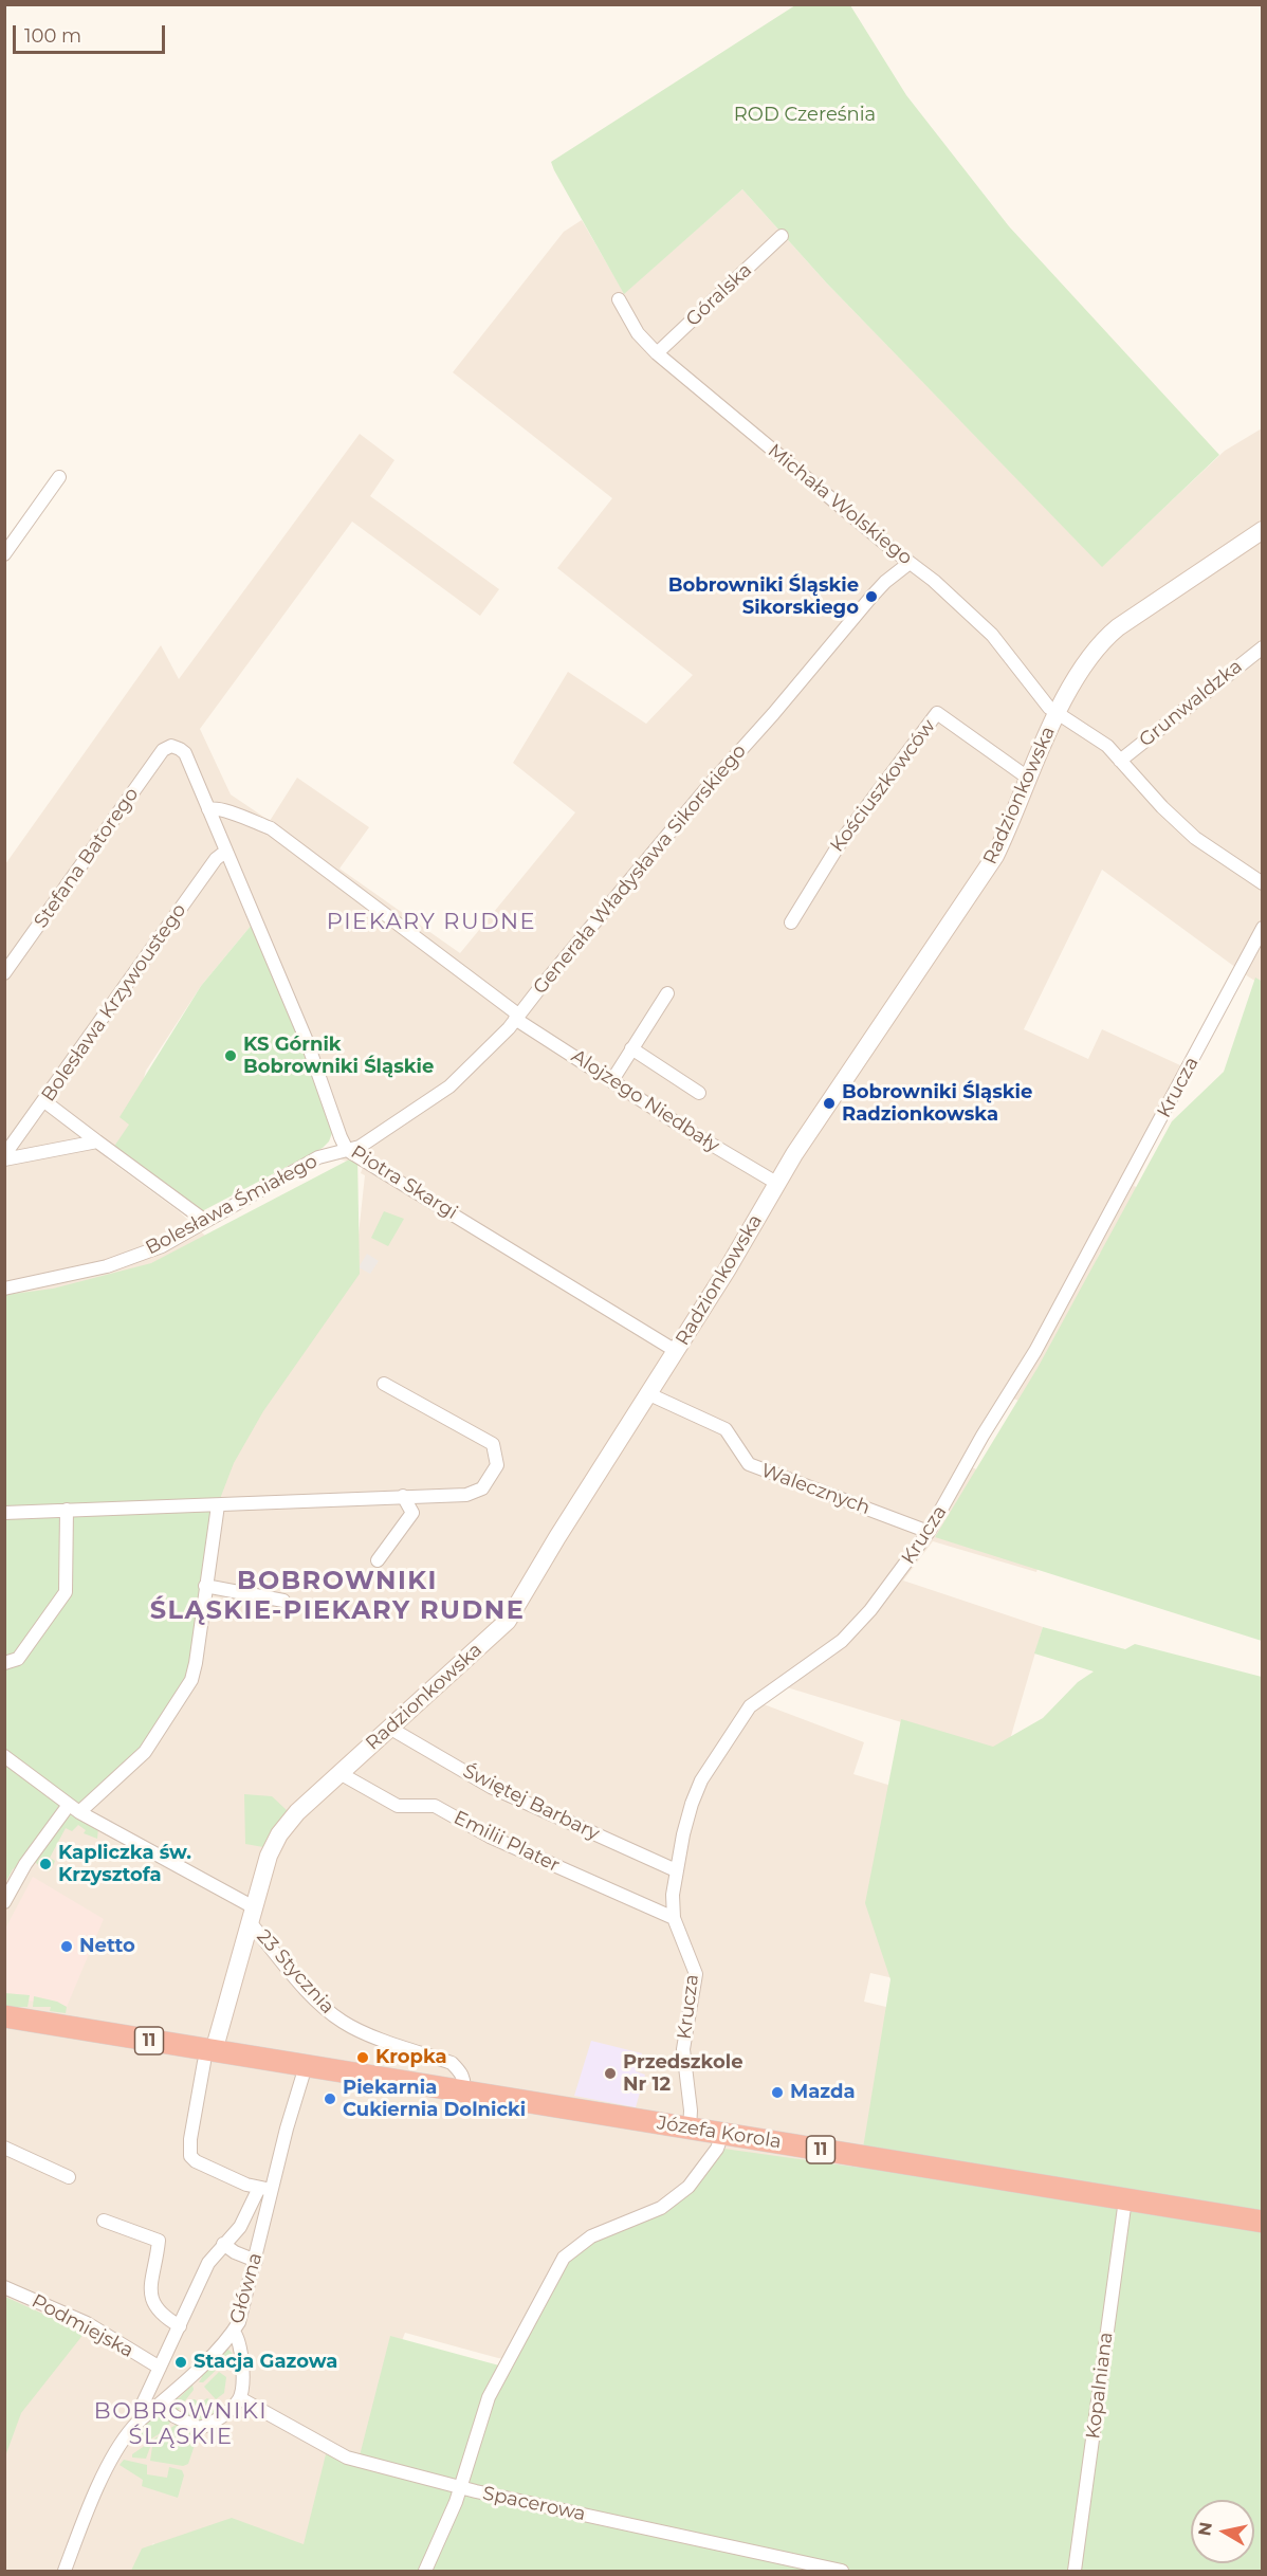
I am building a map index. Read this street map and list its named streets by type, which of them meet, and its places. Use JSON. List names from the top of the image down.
{
  "streets": {
    "highway": ["11", "Józefa Korola"],
    "street": [
      "Góralska",
      "Michała Wolskiego",
      "Grunwaldzka",
      "Kościuszkowców",
      "Radzionkowska",
      "Stefana Batorego",
      "Generała Władysława Sikorskiego",
      "Bolesława Krzywoustego",
      "Krucza",
      "Alojzego Niedbały",
      "Piotra Skargi",
      "Bolesława Śmiałego",
      "Walecznych",
      "Świętej Barbary",
      "Emilii Plater",
      "23 Stycznia",
      "Główna",
      "Podmiejska",
      "Kopalniana",
      "Spacerowa"
    ]
  },
  "crossings": [
    ["Góralska", "Michała Wolskiego"],
    ["Michała Wolskiego", "Grunwaldzka"],
    ["Michała Wolskiego", "Radzionkowska"],
    ["Michała Wolskiego", "Generała Władysława Sikorskiego"],
    ["Grunwaldzka", "Radzionkowska"],
    ["Kościuszkowców", "Radzionkowska"],
    ["Radzionkowska", "Alojzego Niedbały"],
    ["Radzionkowska", "Piotra Skargi"],
    ["Radzionkowska", "Walecznych"],
    ["Radzionkowska", "Świętej Barbary"],
    ["Radzionkowska", "Emilii Plater"],
    ["Radzionkowska", "23 Stycznia"],
    ["Radzionkowska", "11"],
    ["Radzionkowska", "Józefa Korola"],
    ["Stefana Batorego", "Piotra Skargi"],
    ["Generała Władysława Sikorskiego", "Alojzego Niedbały"],
    ["Generała Władysława Sikorskiego", "Piotra Skargi"],
    ["Generała Władysława Sikorskiego", "Bolesława Śmiałego"],
    ["Bolesława Krzywoustego", "Piotra Skargi"],
    ["Krucza", "Walecznych"],
    ["Krucza", "Świętej Barbary"],
    ["Krucza", "Emilii Plater"],
    ["Krucza", "Józefa Korola"],
    ["Alojzego Niedbały", "Piotra Skargi"],
    ["Piotra Skargi", "Bolesława Śmiałego"],
    ["23 Stycznia", "Józefa Korola"],
    ["11", "Józefa Korola"],
    ["Józefa Korola", "Główna"],
    ["Józefa Korola", "Kopalniana"]
  ],
  "districts": ["PIEKARY RUDNE", "BOBROWNIKI ŚLĄSKIE-PIEKARY RUDNE", "BOBROWNIKI ŚLĄSKIE"],
  "parks": ["ROD Czereśnia"],
  "places": [
    "Bobrowniki Śląskie Sikorskiego",
    "KS Górnik Bobrowniki Śląskie",
    "Bobrowniki Śląskie Radzionkowska",
    "Kapliczka św. Krzysztofa",
    "Netto",
    "Kropka",
    "Przedszkole Nr 12",
    "Mazda",
    "Piekarnia Cukiernia Dolnicki",
    "Stacja Gazowa"
  ],
  "scale_bar": "100 m",
  "north": "left"
}
